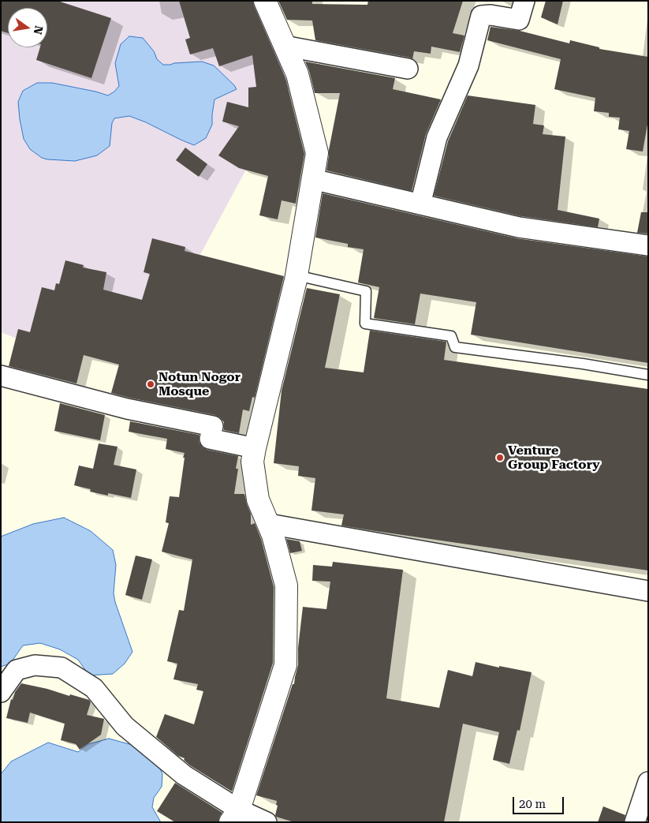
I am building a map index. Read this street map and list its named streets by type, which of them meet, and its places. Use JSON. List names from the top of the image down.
{
  "places": ["Notun Nogor Mosque", "Venture Group Factory"],
  "scale_bar": "20 m",
  "north": "right"
}
